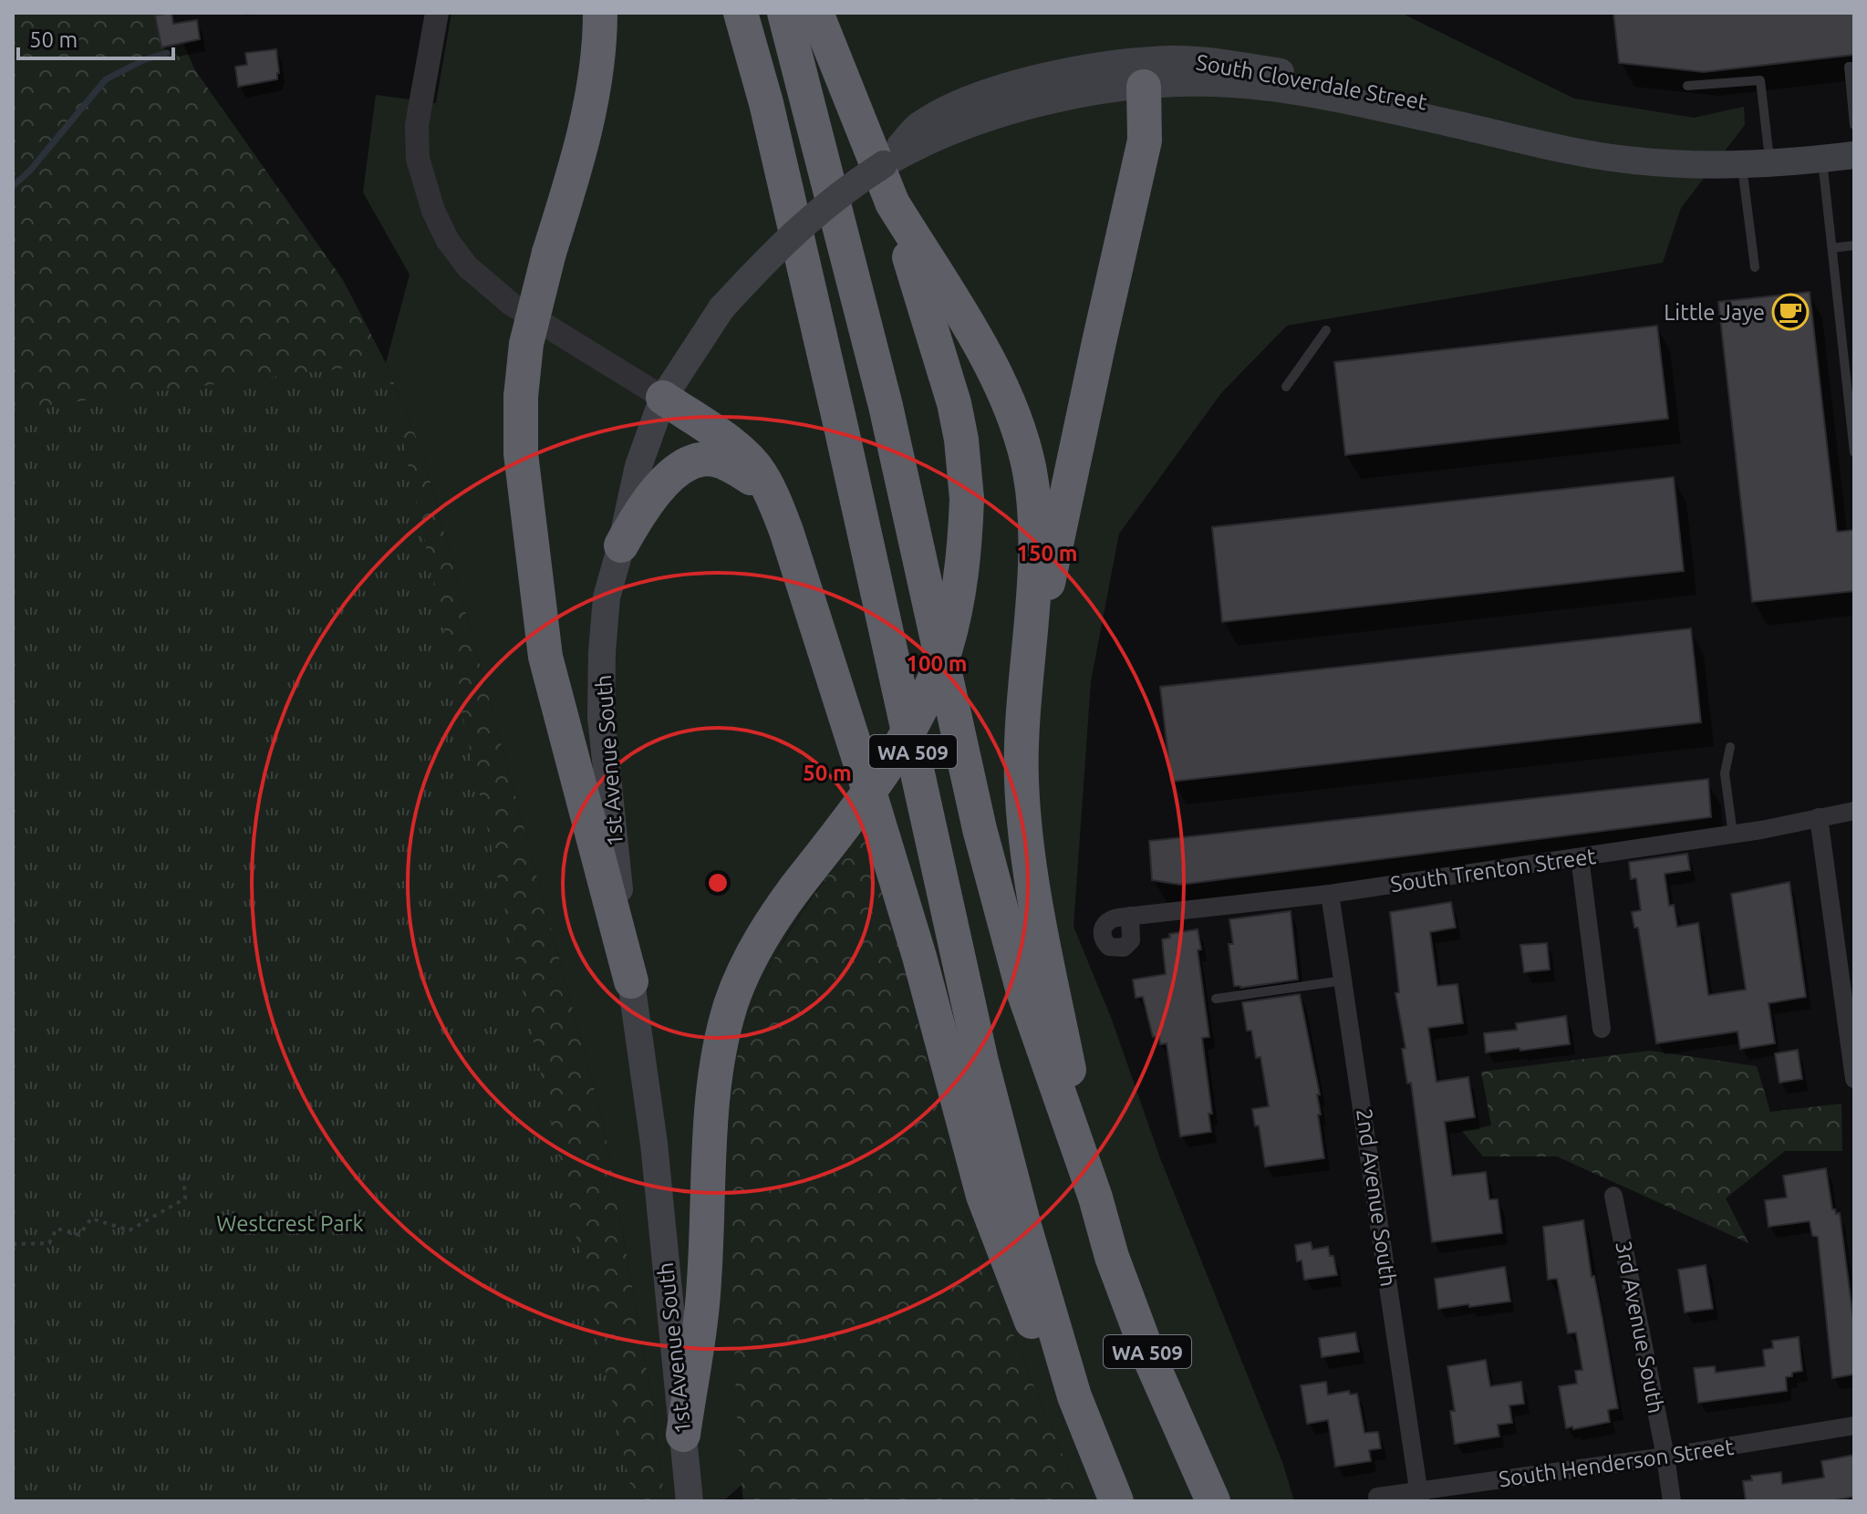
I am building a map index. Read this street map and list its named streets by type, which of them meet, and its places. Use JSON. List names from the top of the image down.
{
  "streets": {
    "highway": ["WA 509"],
    "main road": ["South Cloverdale Street", "1st Avenue South"],
    "street": [
      "South Trenton Street",
      "2nd Avenue South",
      "3rd Avenue South",
      "South Henderson Street"
    ]
  },
  "crossings": [
    ["South Cloverdale Street", "1st Avenue South"],
    ["South Trenton Street", "2nd Avenue South"],
    ["2nd Avenue South", "South Henderson Street"],
    ["3rd Avenue South", "South Henderson Street"]
  ],
  "parks": ["Westcrest Park"],
  "places": {
    "cafe": ["Little Jaye"]
  },
  "scale_bar": "50 m",
  "rings": ["150 m", "100 m", "50 m"]
}
